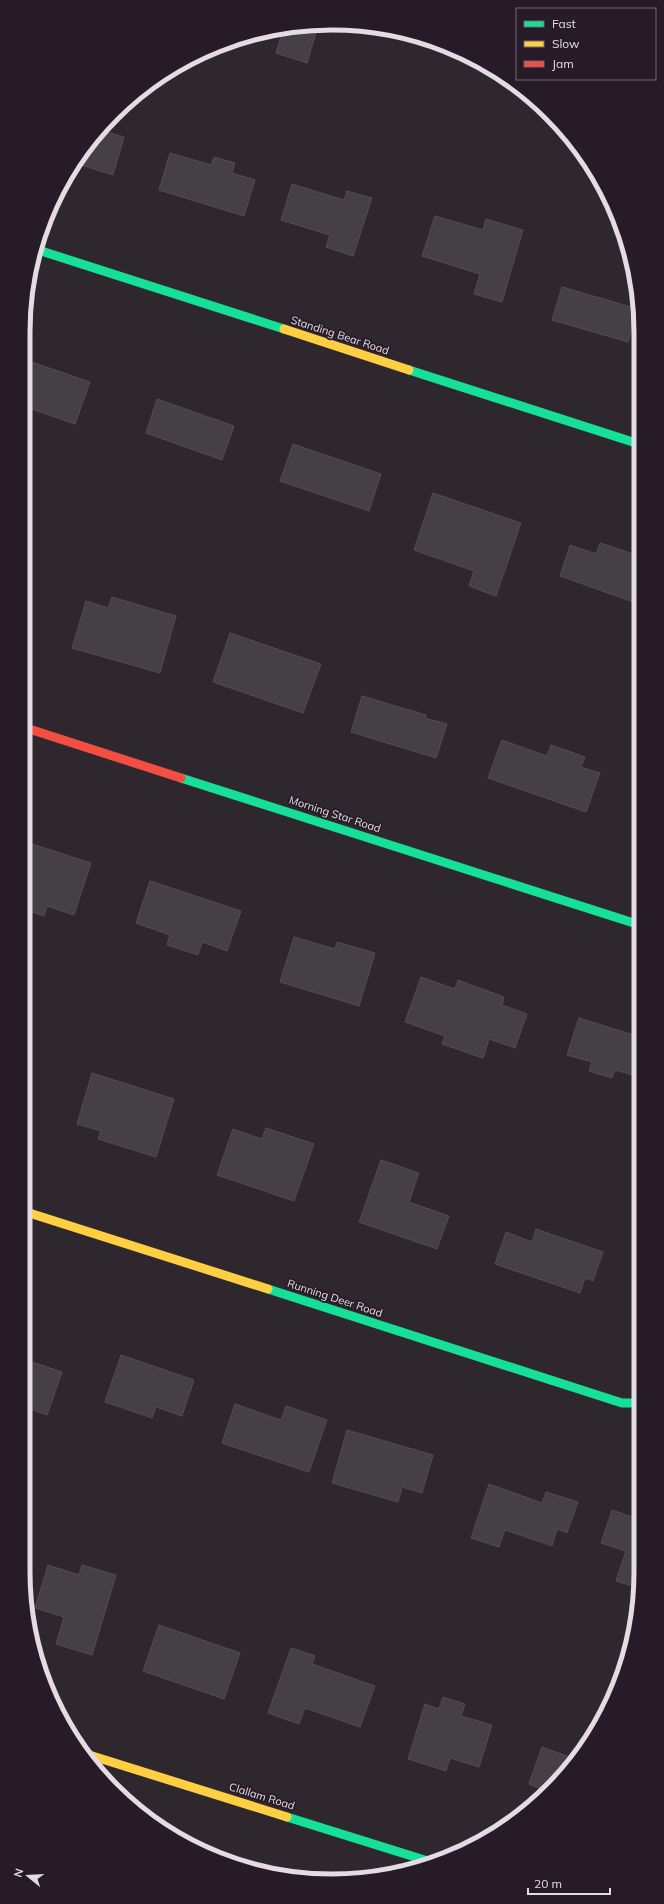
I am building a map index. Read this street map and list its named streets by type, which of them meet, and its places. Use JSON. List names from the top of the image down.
{
  "streets": {
    "street": [
      "Standing Bear Road",
      "Morning Star Road",
      "Running Deer Road",
      "Clallam Road"
    ]
  },
  "legend": ["Fast", "Slow", "Jam"],
  "scale_bar": "20 m",
  "north": "left"
}
